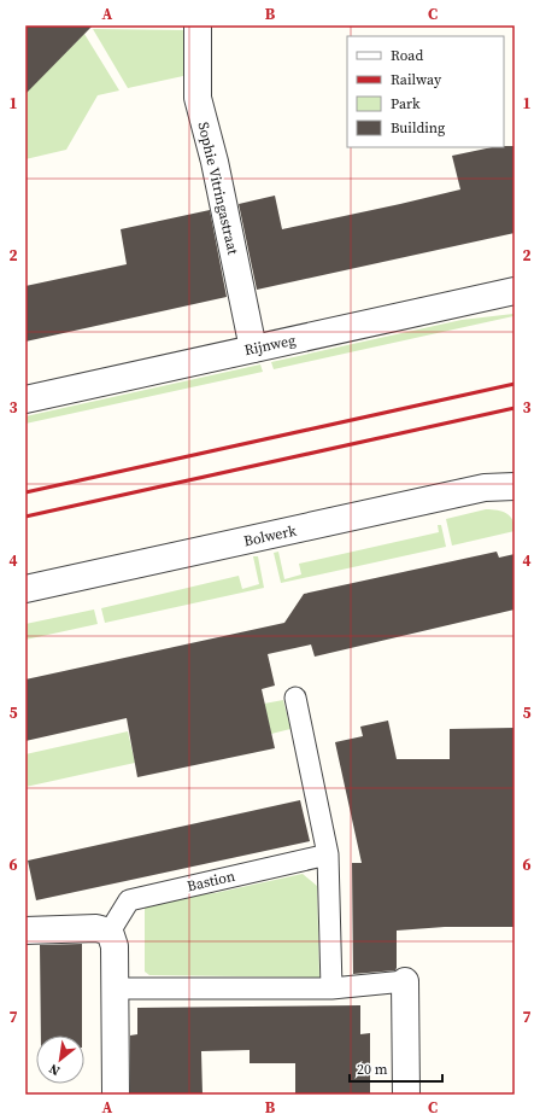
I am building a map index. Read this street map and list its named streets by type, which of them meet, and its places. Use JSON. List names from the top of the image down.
{
  "streets": {
    "street": [
      "Sophie Vitringastraat",
      "Rijnweg",
      "Bolwerk",
      "Bastion"
    ]
  },
  "crossings": [
    ["Sophie Vitringastraat", "Rijnweg"]
  ],
  "legend": [
    "Road",
    "Railway",
    "Park",
    "Building"
  ],
  "scale_bar": "20 m",
  "north": "bottom left",
  "grid": {
    "columns": ["A", "B", "C"],
    "rows": [
      "1",
      "2",
      "3",
      "4",
      "5",
      "6",
      "7"
    ]
  }
}
